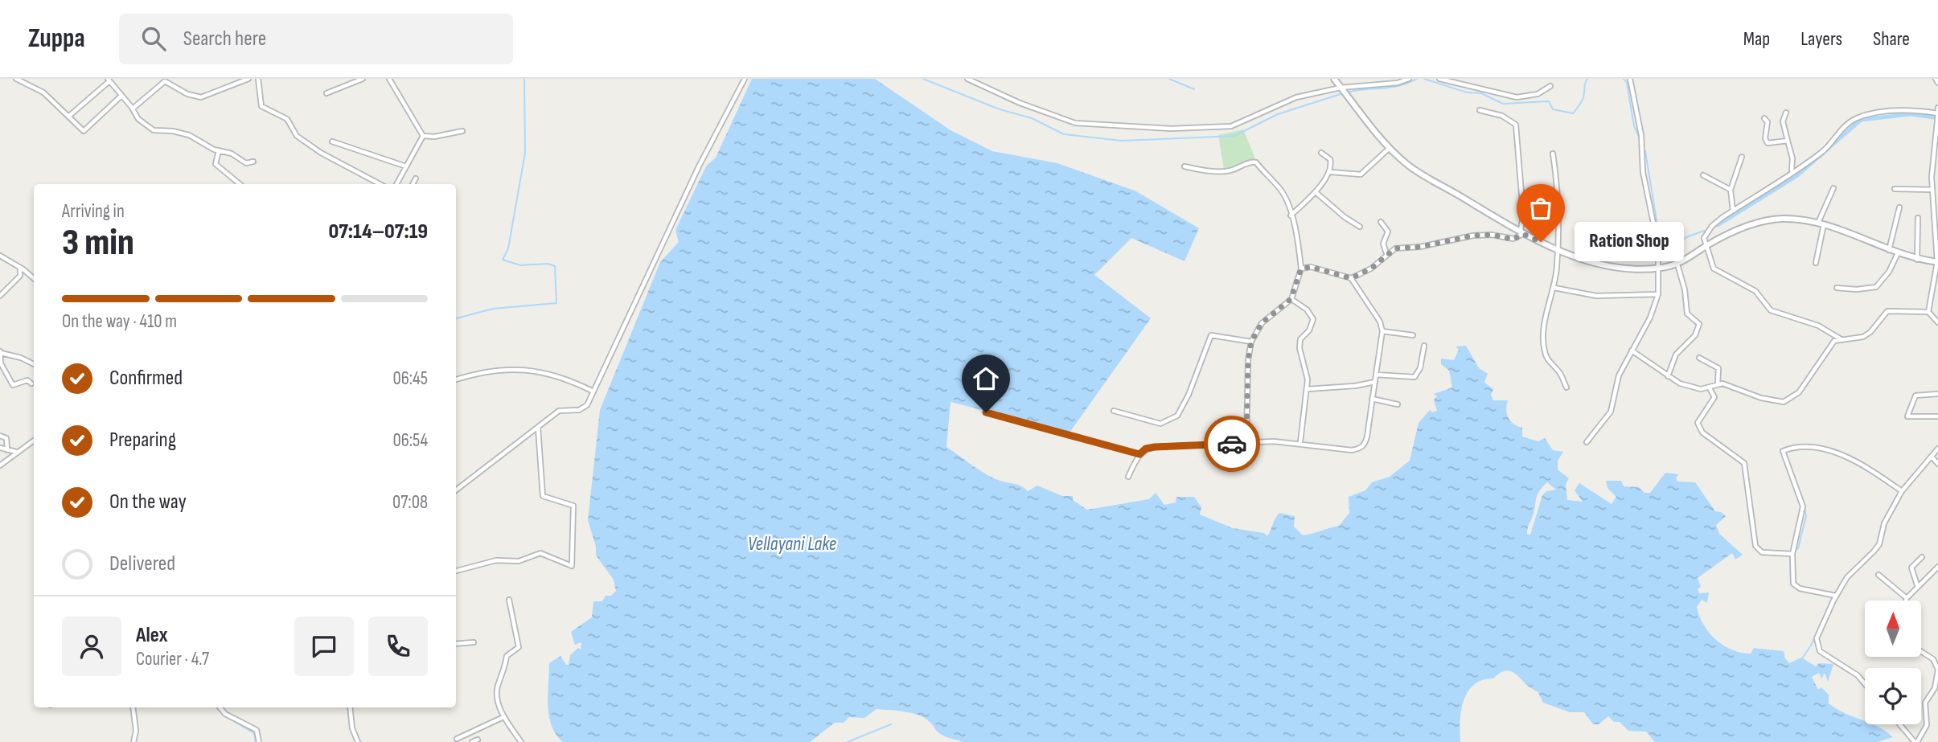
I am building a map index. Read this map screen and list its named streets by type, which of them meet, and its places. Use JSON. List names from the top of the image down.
{
  "water": ["Vellayani Lake"],
  "places": ["Ration Shop"],
  "north": "top",
  "page": {
    "header": "Zuppa",
    "search": "Search here",
    "nav": ["Map", "Layers", "Share"],
    "heading": ["3 min", "Arriving in", "07:14–07:19"],
    "panel": ["Alex", "Courier · 4.7"],
    "bubble": "Ration Shop",
    "bar": "On the way · 410 m",
    "list": [
      ["Confirmed", "06:45"],
      ["Preparing", "06:54"],
      ["On the way", "07:08"],
      "Delivered"
    ]
  }
}
